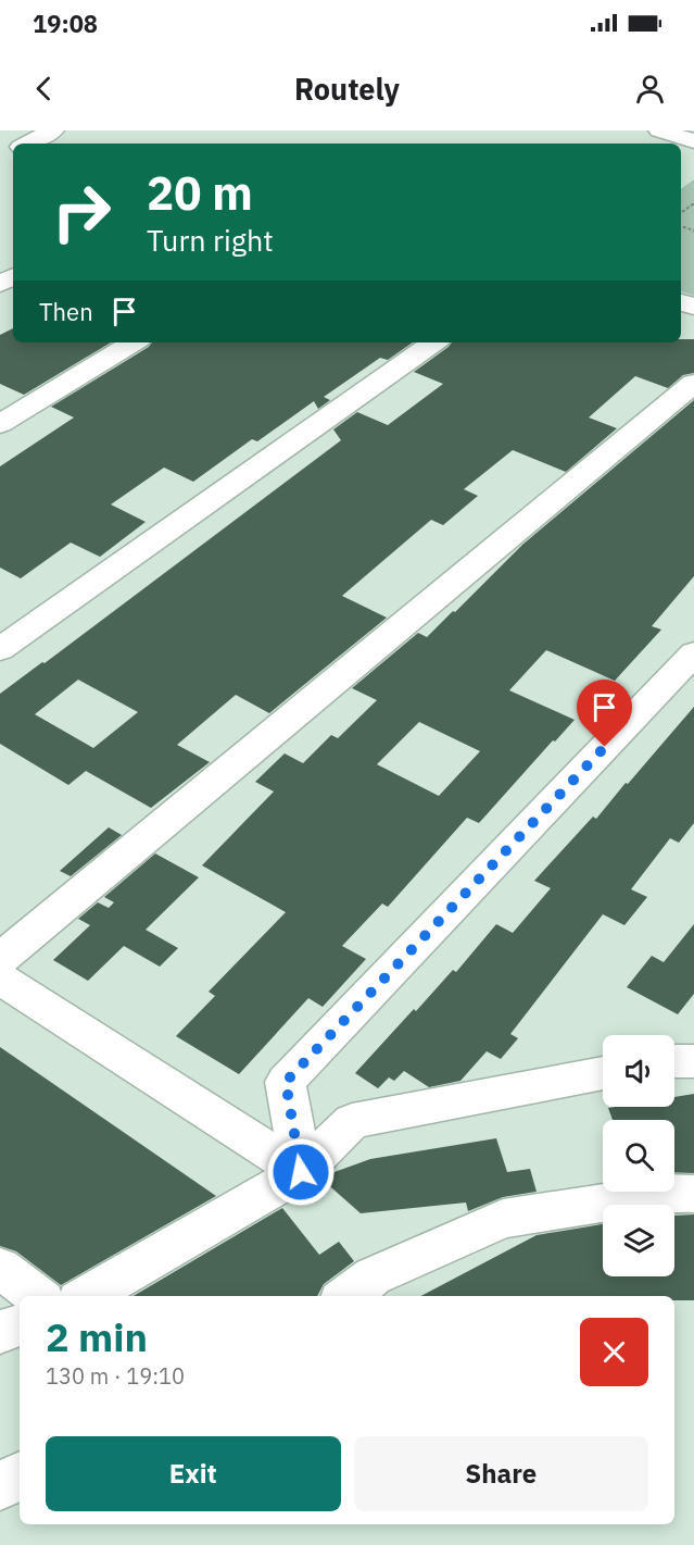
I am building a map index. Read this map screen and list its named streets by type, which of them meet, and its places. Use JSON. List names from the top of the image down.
{
  "page": {
    "status": "19:08",
    "header": "Routely",
    "turn": ["20 m", "Turn right"],
    "then": "Then",
    "heading": ["2 min", "130 m · 19:10"],
    "buttons": ["Exit", "Share"]
  }
}
